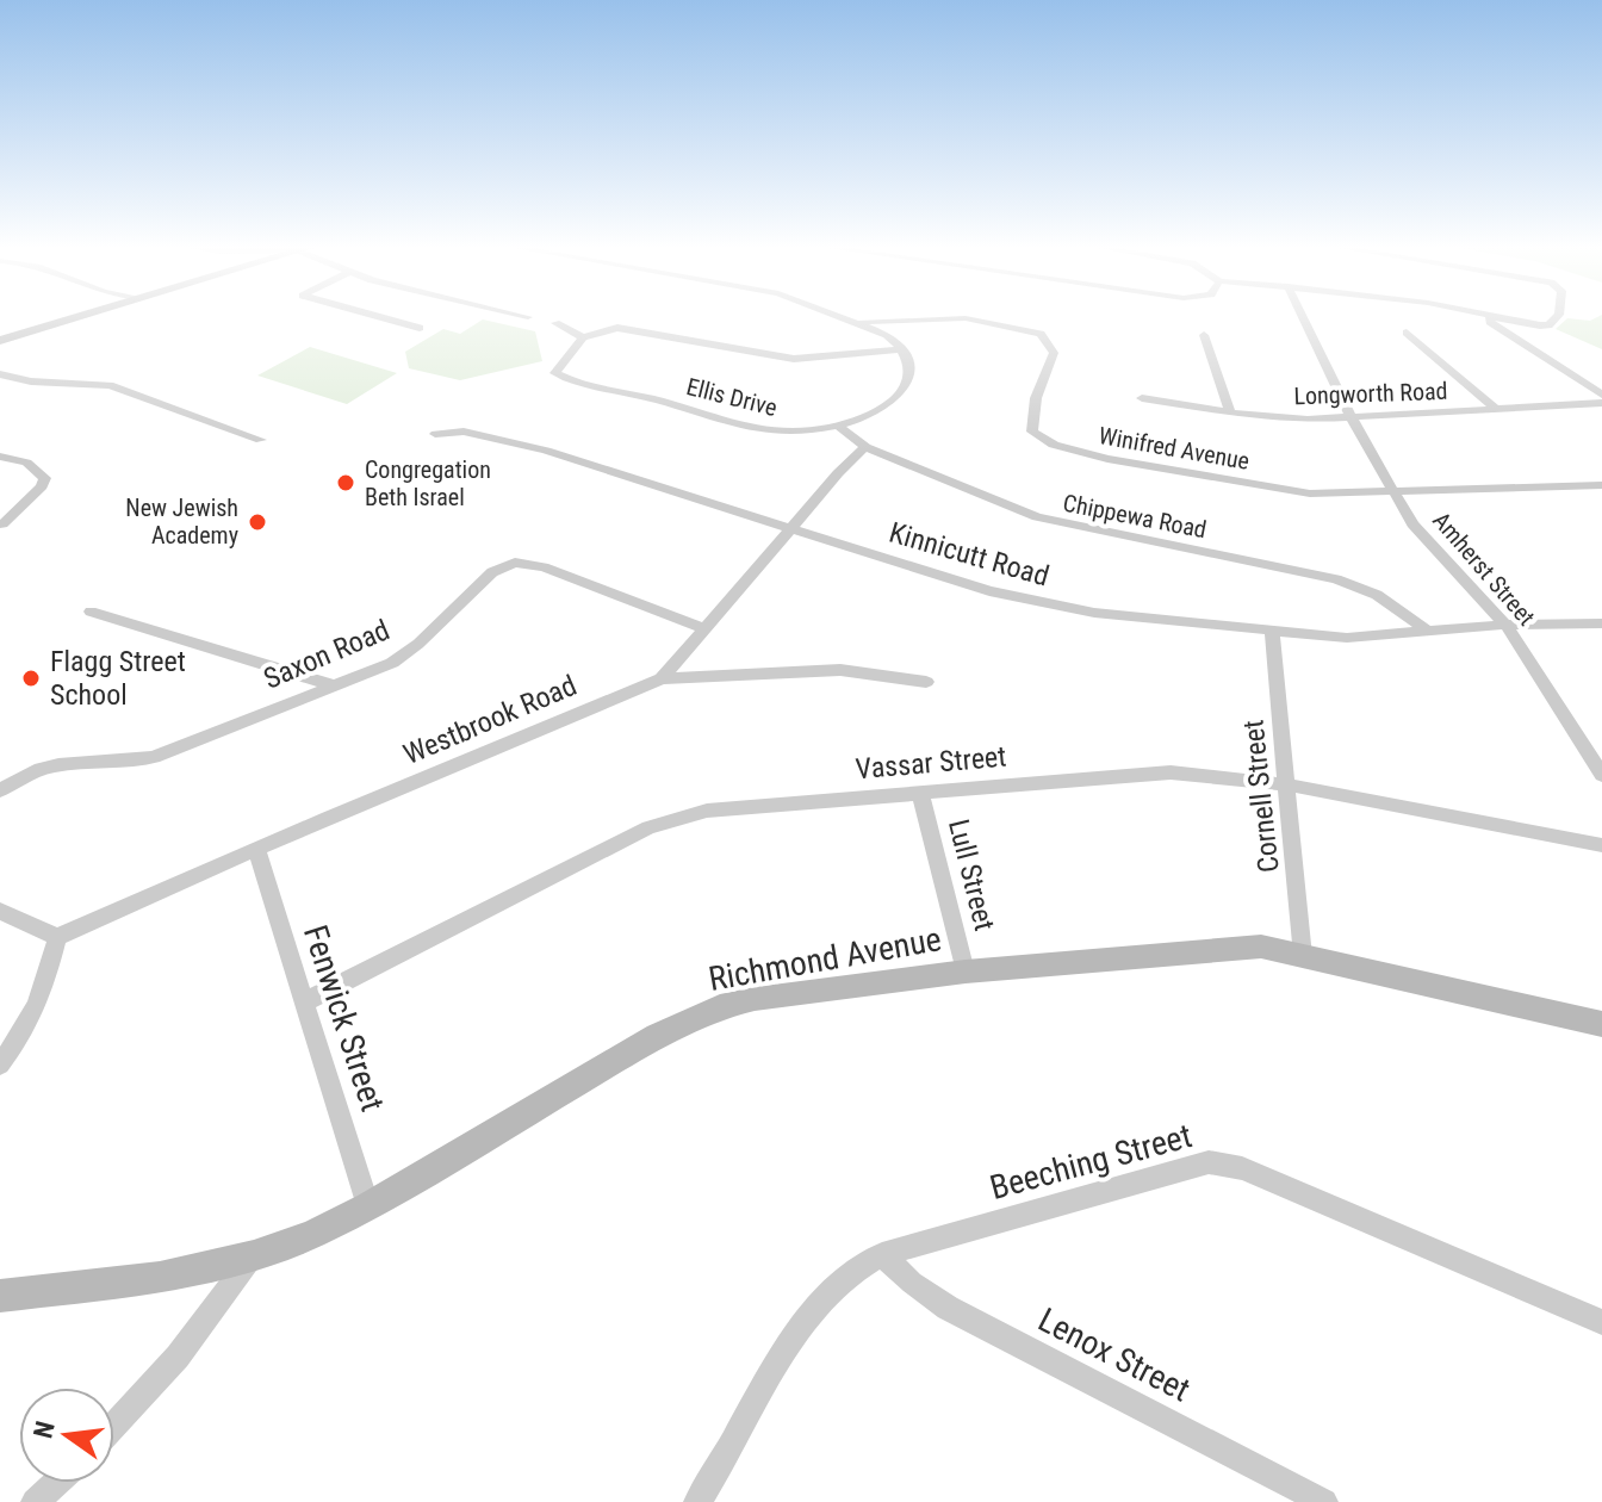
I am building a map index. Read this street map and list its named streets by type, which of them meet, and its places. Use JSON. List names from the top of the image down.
{
  "streets": {
    "street": [
      "Longworth Road",
      "Ellis Drive",
      "Winifred Avenue",
      "Chippewa Road",
      "Kinnicutt Road",
      "Amherst Street",
      "Saxon Road",
      "Westbrook Road",
      "Vassar Street",
      "Cornell Street",
      "Lull Street",
      "Richmond Avenue",
      "Fenwick Street",
      "Beeching Street",
      "Lenox Street"
    ]
  },
  "crossings": [
    ["Longworth Road", "Amherst Street"],
    ["Ellis Drive", "Chippewa Road"],
    ["Winifred Avenue", "Amherst Street"],
    ["Chippewa Road", "Kinnicutt Road"],
    ["Chippewa Road", "Westbrook Road"],
    ["Kinnicutt Road", "Amherst Street"],
    ["Kinnicutt Road", "Westbrook Road"],
    ["Kinnicutt Road", "Cornell Street"],
    ["Saxon Road", "Westbrook Road"],
    ["Westbrook Road", "Fenwick Street"],
    ["Vassar Street", "Cornell Street"],
    ["Vassar Street", "Lull Street"],
    ["Vassar Street", "Fenwick Street"],
    ["Cornell Street", "Richmond Avenue"],
    ["Lull Street", "Richmond Avenue"],
    ["Richmond Avenue", "Fenwick Street"],
    ["Beeching Street", "Lenox Street"]
  ],
  "places": ["Congregation Beth Israel", "New Jewish Academy", "Flagg Street School"],
  "north": "left"
}
